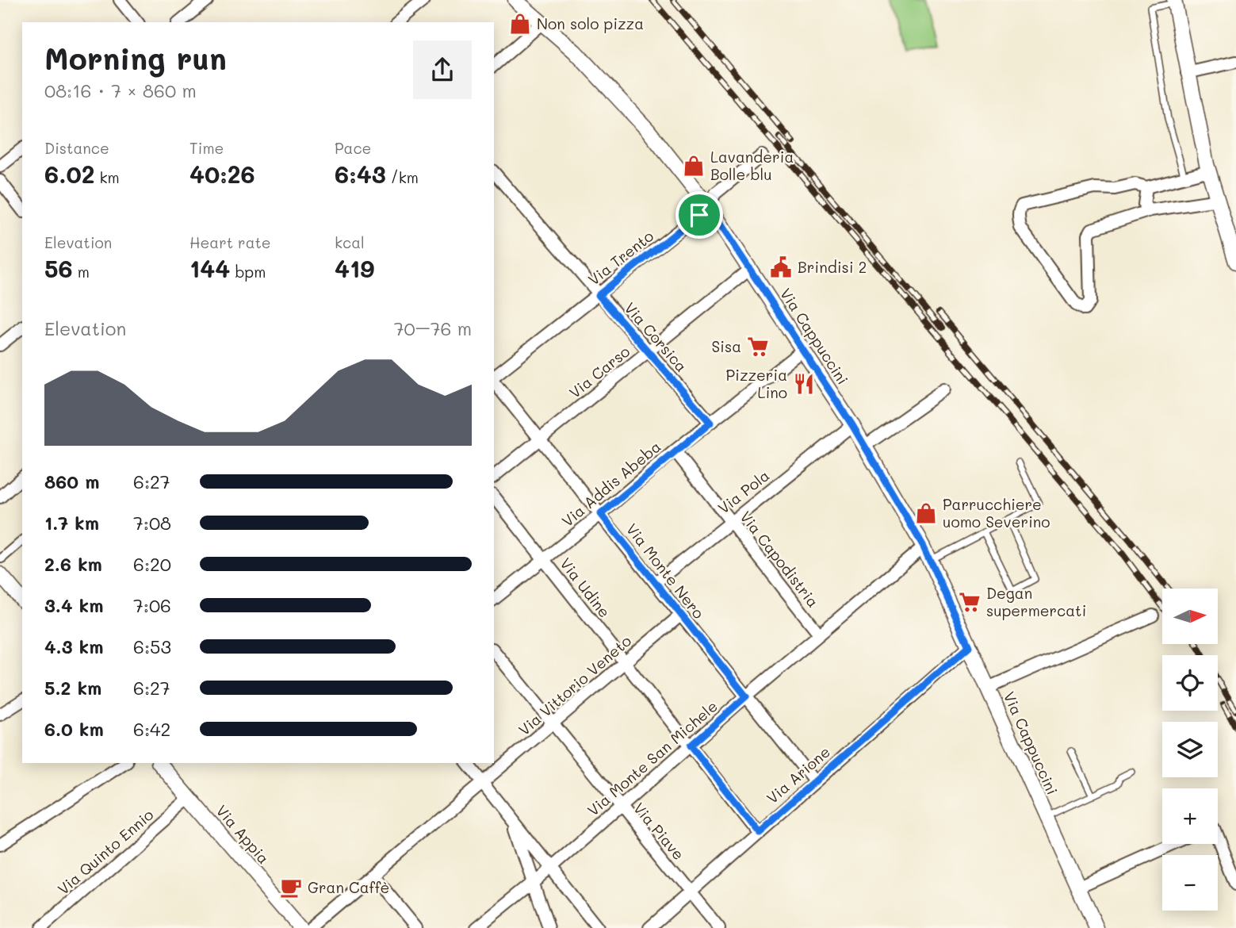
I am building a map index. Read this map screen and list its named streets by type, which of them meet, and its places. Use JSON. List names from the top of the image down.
{
  "streets": {
    "street": [
      "Via Trento",
      "Via Cappuccini",
      "Via Corsica",
      "Via Carso",
      "Via Addis Abeba",
      "Via Pola",
      "Via Capodistria",
      "Via Monte Nero",
      "Via Udine",
      "Via Vittorio Veneto",
      "Via Monte San Michele",
      "Via Arione",
      "Via Piave",
      "Via Appia",
      "Via Quinto Ennio"
    ]
  },
  "crossings": [
    ["Via Trento", "Via Cappuccini"],
    ["Via Trento", "Via Corsica"],
    ["Via Cappuccini", "Via Carso"],
    ["Via Cappuccini", "Via Addis Abeba"],
    ["Via Cappuccini", "Via Pola"],
    ["Via Cappuccini", "Via Monte San Michele"],
    ["Via Cappuccini", "Via Arione"],
    ["Via Corsica", "Via Carso"],
    ["Via Corsica", "Via Addis Abeba"],
    ["Via Carso", "Via Monte Nero"],
    ["Via Addis Abeba", "Via Capodistria"],
    ["Via Addis Abeba", "Via Monte Nero"],
    ["Via Addis Abeba", "Via Udine"],
    ["Via Pola", "Via Capodistria"],
    ["Via Pola", "Via Monte Nero"],
    ["Via Capodistria", "Via Monte San Michele"],
    ["Via Monte Nero", "Via Vittorio Veneto"],
    ["Via Monte Nero", "Via Monte San Michele"],
    ["Via Monte Nero", "Via Arione"],
    ["Via Udine", "Via Vittorio Veneto"],
    ["Via Udine", "Via Monte San Michele"],
    ["Via Udine", "Via Arione"],
    ["Via Vittorio Veneto", "Via Piave"],
    ["Via Monte San Michele", "Via Piave"],
    ["Via Arione", "Via Piave"],
    ["Via Appia", "Via Quinto Ennio"]
  ],
  "places": {
    "shop": ["Non solo pizza", "Lavanderia Bolle blu", "Parrucchiere uomo Severino"],
    "public building": ["Brindisi 2"],
    "supermarket": ["Sisa", "Degan supermercati"],
    "restaurant": ["Pizzeria Lino"],
    "cafe": ["Gran Caffè"]
  },
  "north": "right",
  "page": {
    "heading": ["Morning run", "08:16 · 7 × 860 m"],
    "stats": [
      ["Distance", "6.02 km"],
      ["Time", "40:26"],
      ["Pace", "6:43 /km"],
      ["Elevation", "56 m"],
      ["Heart rate", "144 bpm"],
      ["kcal", "419"]
    ],
    "chart": ["Elevation", "70–76 m"],
    "list": [
      {
        "name": "860 m",
        "note": "6:27"
      },
      {
        "name": "1.7 km",
        "note": "7:08"
      },
      {
        "name": "2.6 km",
        "note": "6:20"
      },
      {
        "name": "3.4 km",
        "note": "7:06"
      },
      {
        "name": "4.3 km",
        "note": "6:53"
      },
      {
        "name": "5.2 km",
        "note": "6:27"
      },
      {
        "name": "6.0 km",
        "note": "6:42"
      }
    ],
    "map_buttons": ["+", "−"]
  }
}
